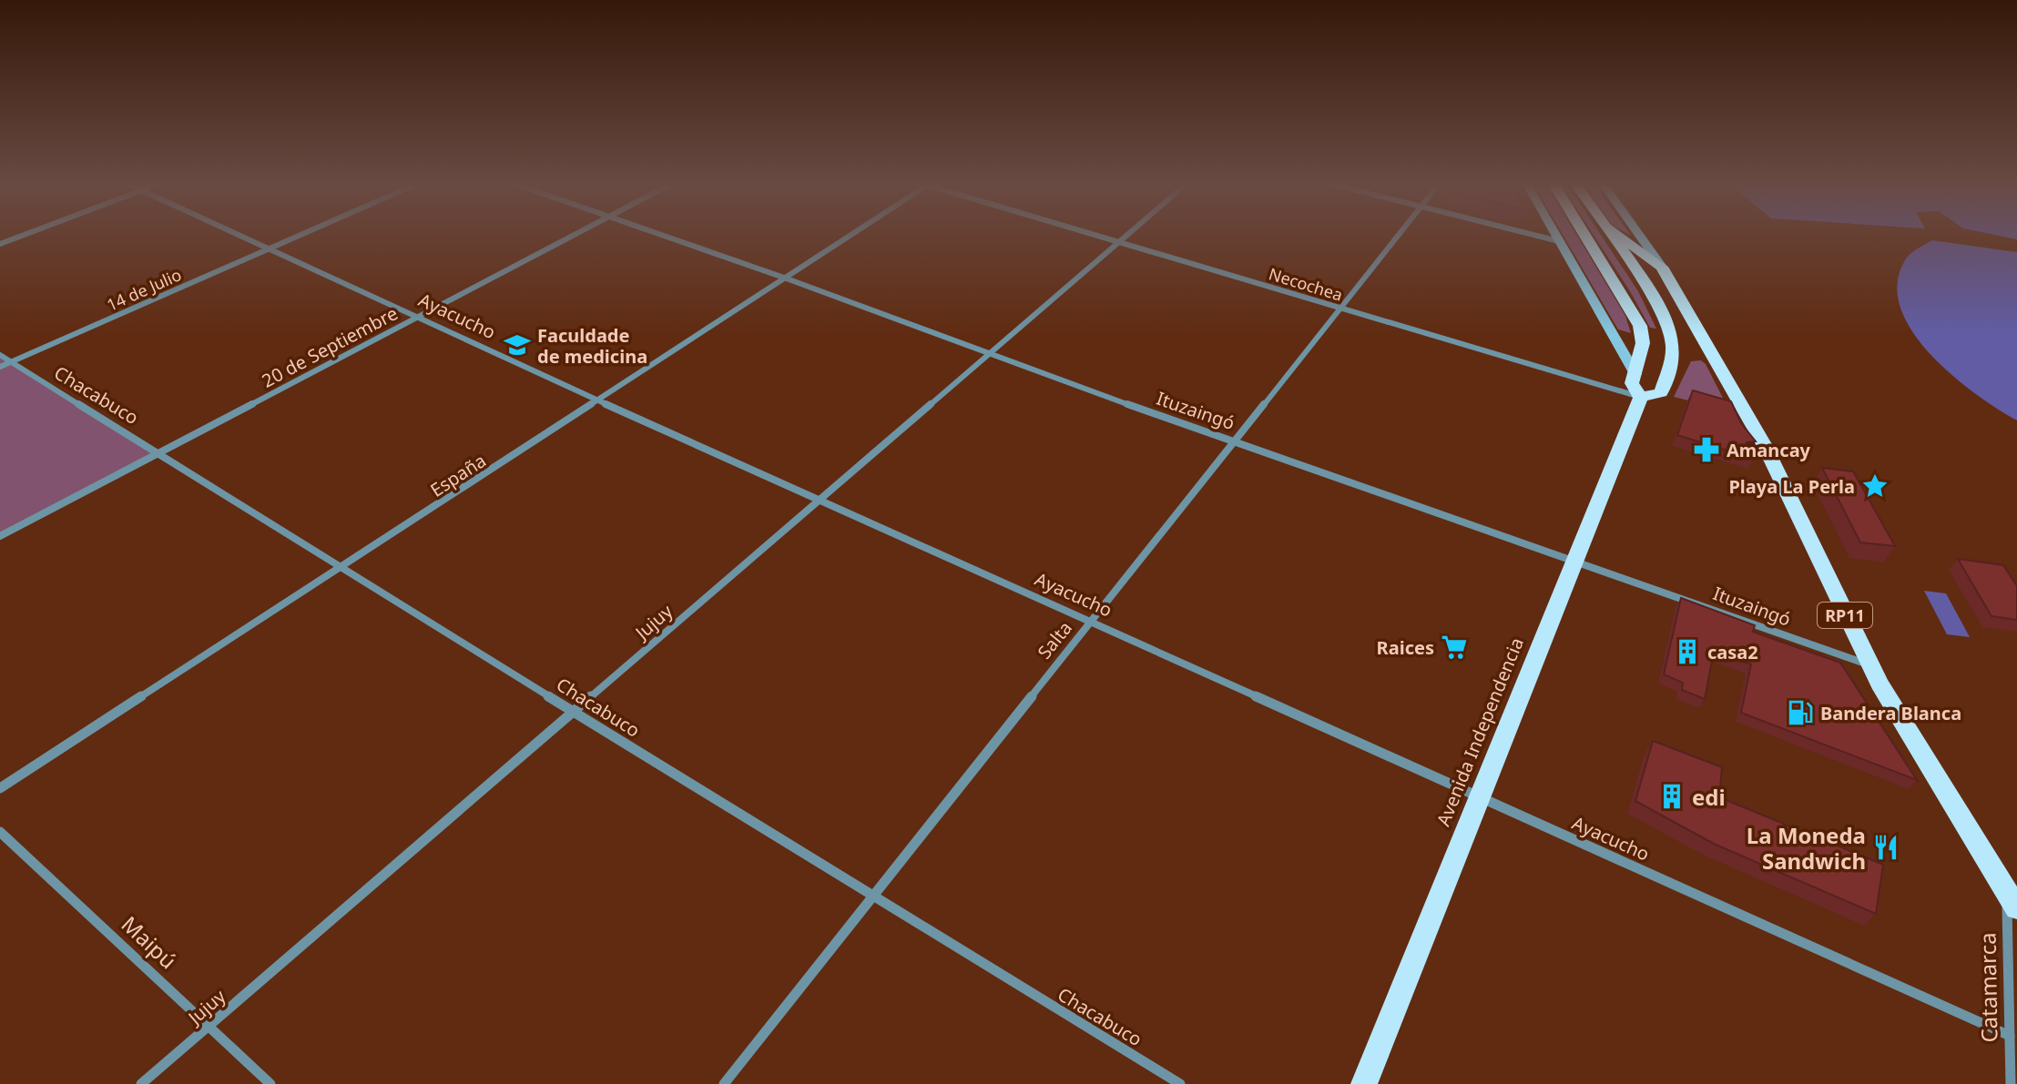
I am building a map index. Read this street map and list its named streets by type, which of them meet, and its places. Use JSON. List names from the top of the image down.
{
  "streets": {
    "main road": ["RP11", "Avenida Independencia"],
    "street": [
      "Necochea",
      "14 de Julio",
      "Ayacucho",
      "20 de Septiembre",
      "Chacabuco",
      "Ituzaingó",
      "España",
      "Jujuy",
      "Salta",
      "Maipú",
      "Catamarca"
    ]
  },
  "crossings": [
    ["Necochea", "Jujuy"],
    ["Necochea", "Salta"],
    ["Necochea", "Avenida Independencia"],
    ["14 de Julio", "Ayacucho"],
    ["14 de Julio", "Chacabuco"],
    ["Ayacucho", "20 de Septiembre"],
    ["Ayacucho", "España"],
    ["Ayacucho", "Jujuy"],
    ["Ayacucho", "Salta"],
    ["Ayacucho", "Avenida Independencia"],
    ["Ayacucho", "Catamarca"],
    ["20 de Septiembre", "Chacabuco"],
    ["Chacabuco", "España"],
    ["Chacabuco", "Jujuy"],
    ["Chacabuco", "Salta"],
    ["Ituzaingó", "España"],
    ["Ituzaingó", "RP11"],
    ["Ituzaingó", "Jujuy"],
    ["Ituzaingó", "Salta"],
    ["Ituzaingó", "Avenida Independencia"],
    ["RP11", "Catamarca"],
    ["Jujuy", "Maipú"]
  ],
  "places": {
    "school or university": ["Faculdade de medicina"],
    "pharmacy": ["Amancay"],
    "place": ["Playa La Perla"],
    "supermarket": ["Raices"],
    "building": ["casa2", "edi"],
    "fuel station": ["Bandera Blanca"],
    "restaurant": ["La Moneda Sandwich"]
  }
}
